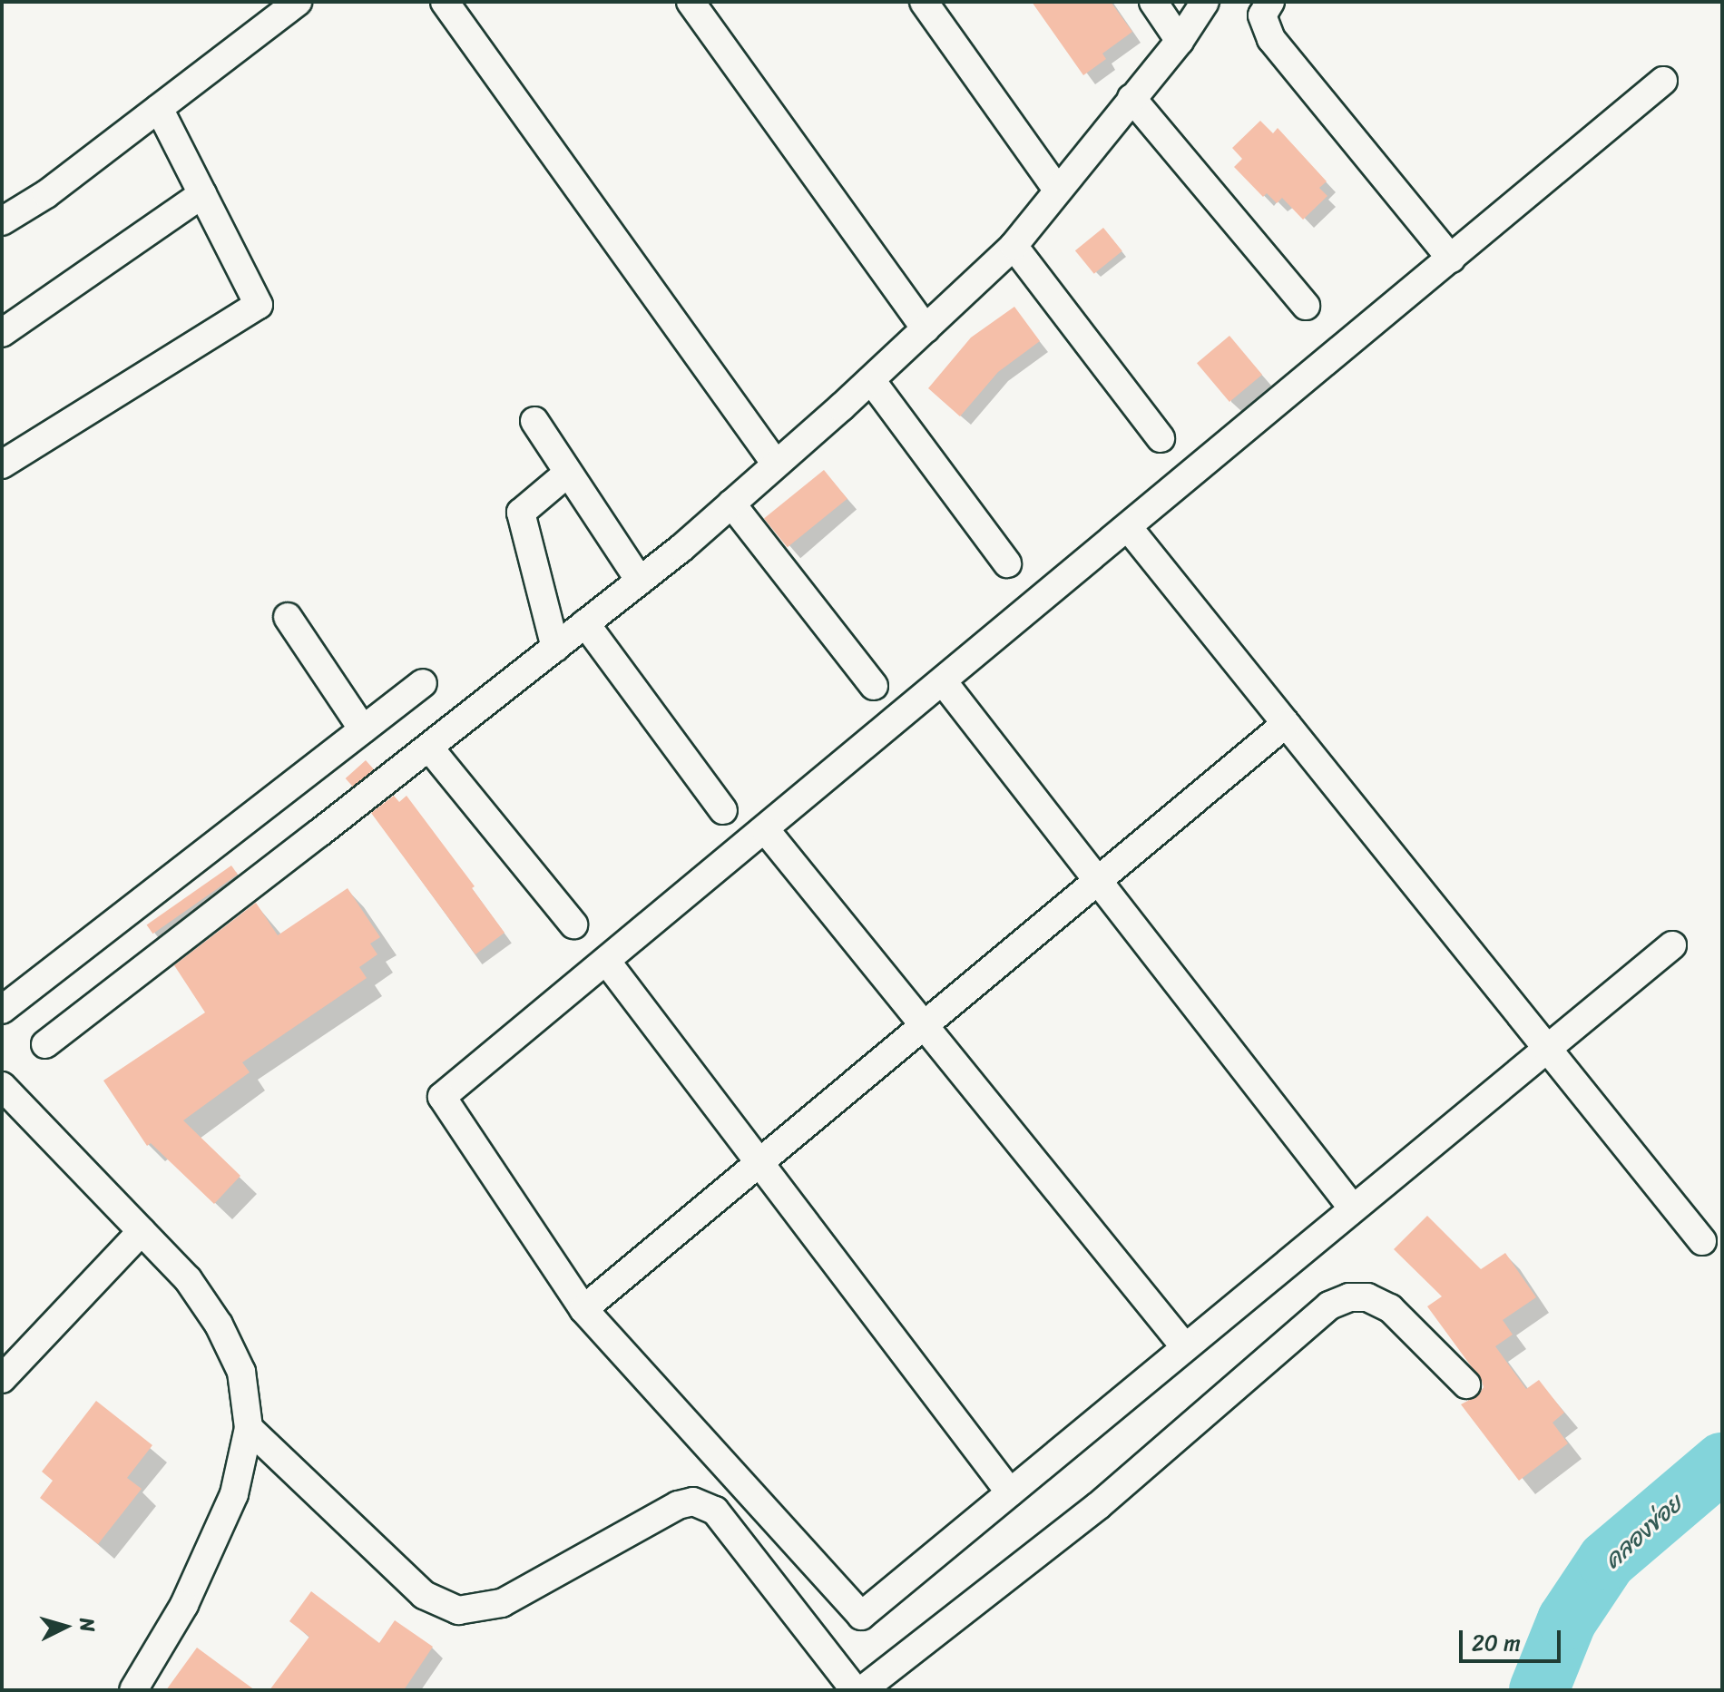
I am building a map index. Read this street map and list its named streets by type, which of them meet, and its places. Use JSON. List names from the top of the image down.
{
  "water": ["คลองข่อย"],
  "scale_bar": "20 m",
  "north": "right"
}
